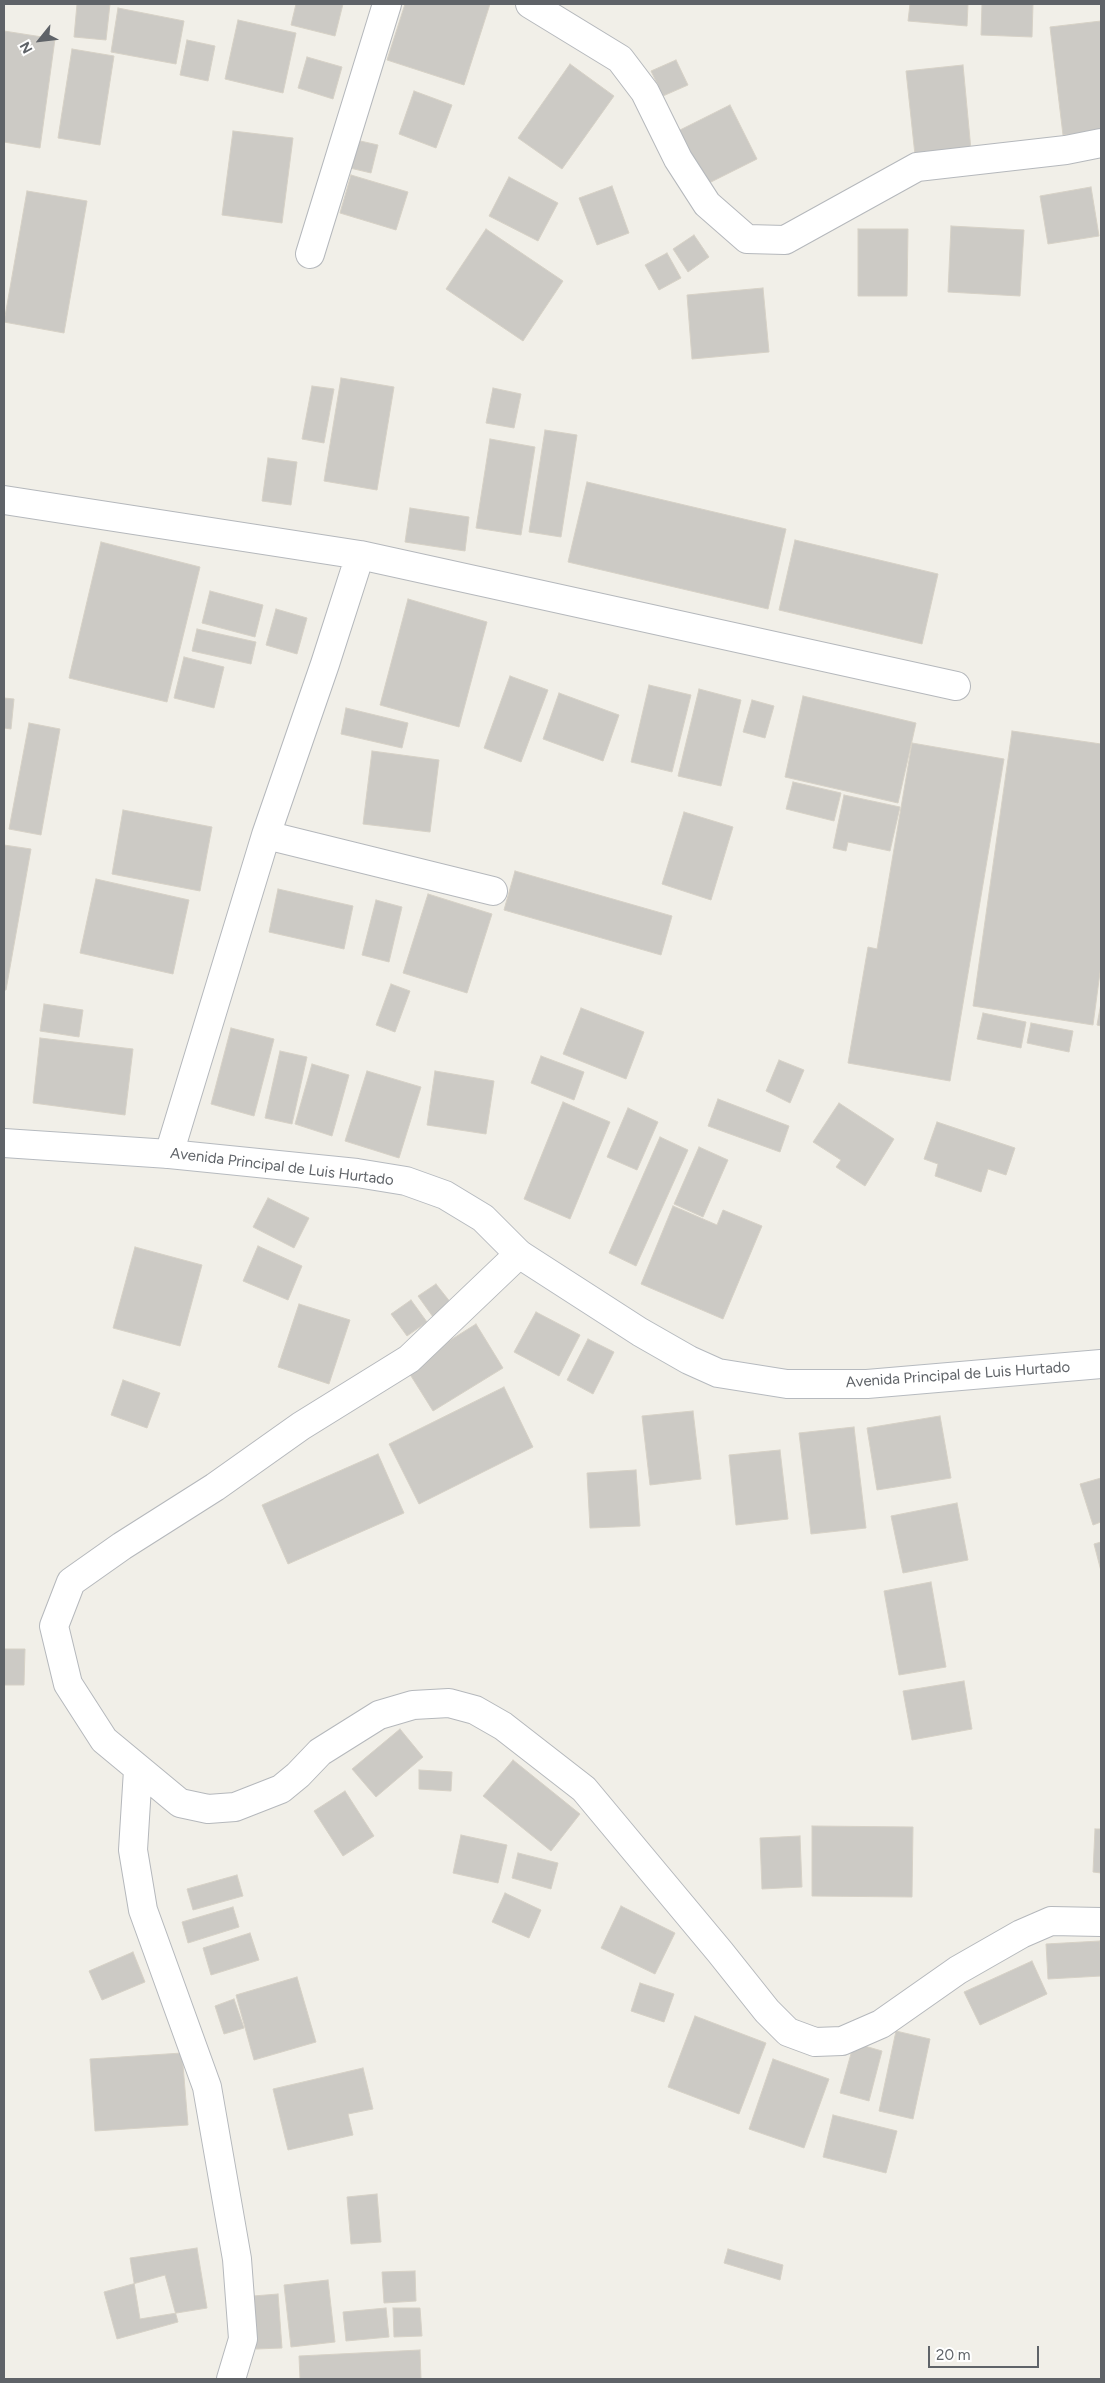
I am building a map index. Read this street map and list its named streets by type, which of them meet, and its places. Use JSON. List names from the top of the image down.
{
  "streets": {
    "street": ["Avenida Principal de Luis Hurtado"]
  },
  "scale_bar": "20 m",
  "north": "bottom left"
}
